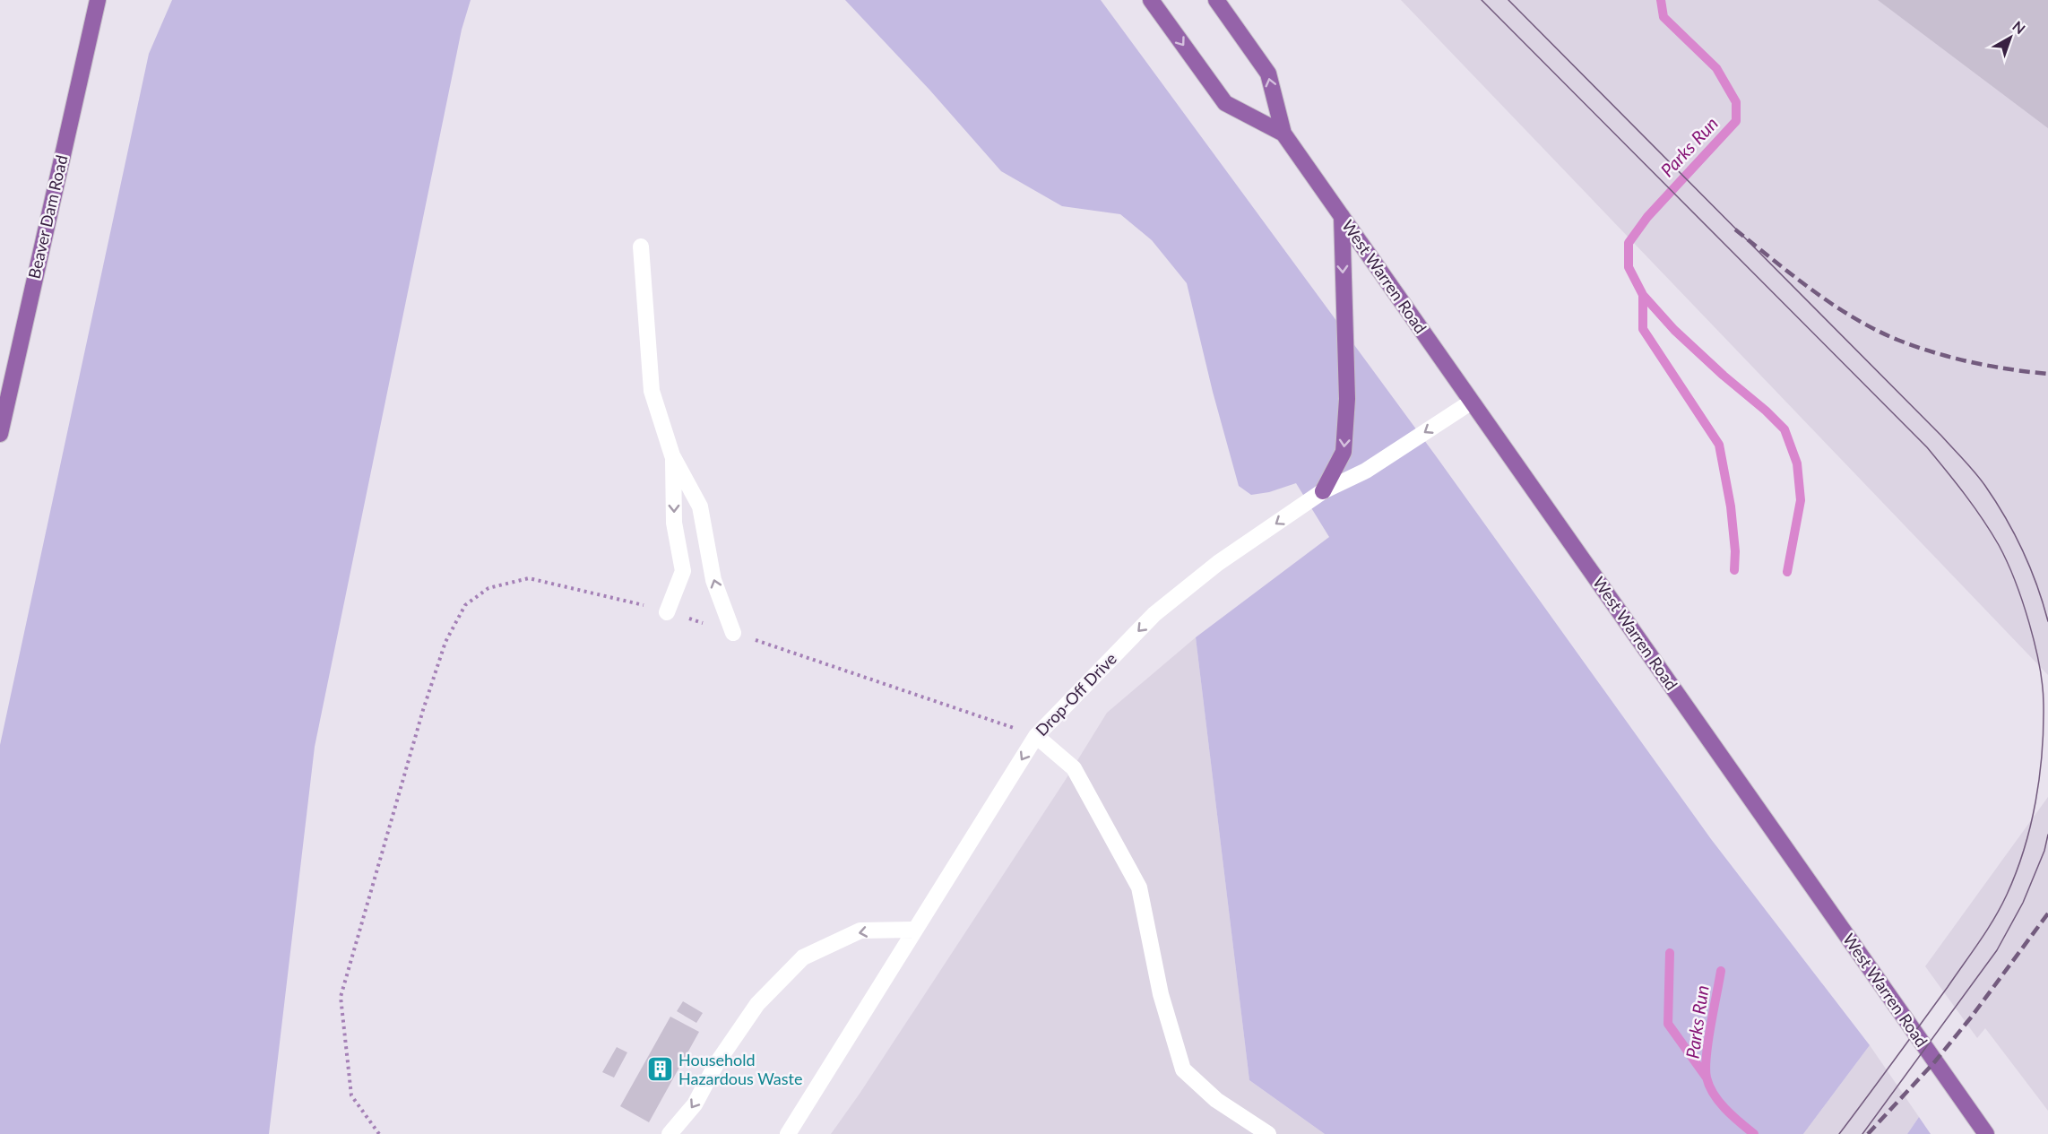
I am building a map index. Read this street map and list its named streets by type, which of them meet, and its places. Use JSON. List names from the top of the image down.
{
  "streets": {
    "main road": ["Beaver Dam Road", "West Warren Road"],
    "street": ["Drop-Off Drive"]
  },
  "crossings": [
    ["West Warren Road", "Drop-Off Drive"]
  ],
  "one_way": ["Drop-Off Drive"],
  "water": ["Parks Run"],
  "places": {
    "building": ["Household Hazardous Waste"]
  },
  "north": "top right"
}
